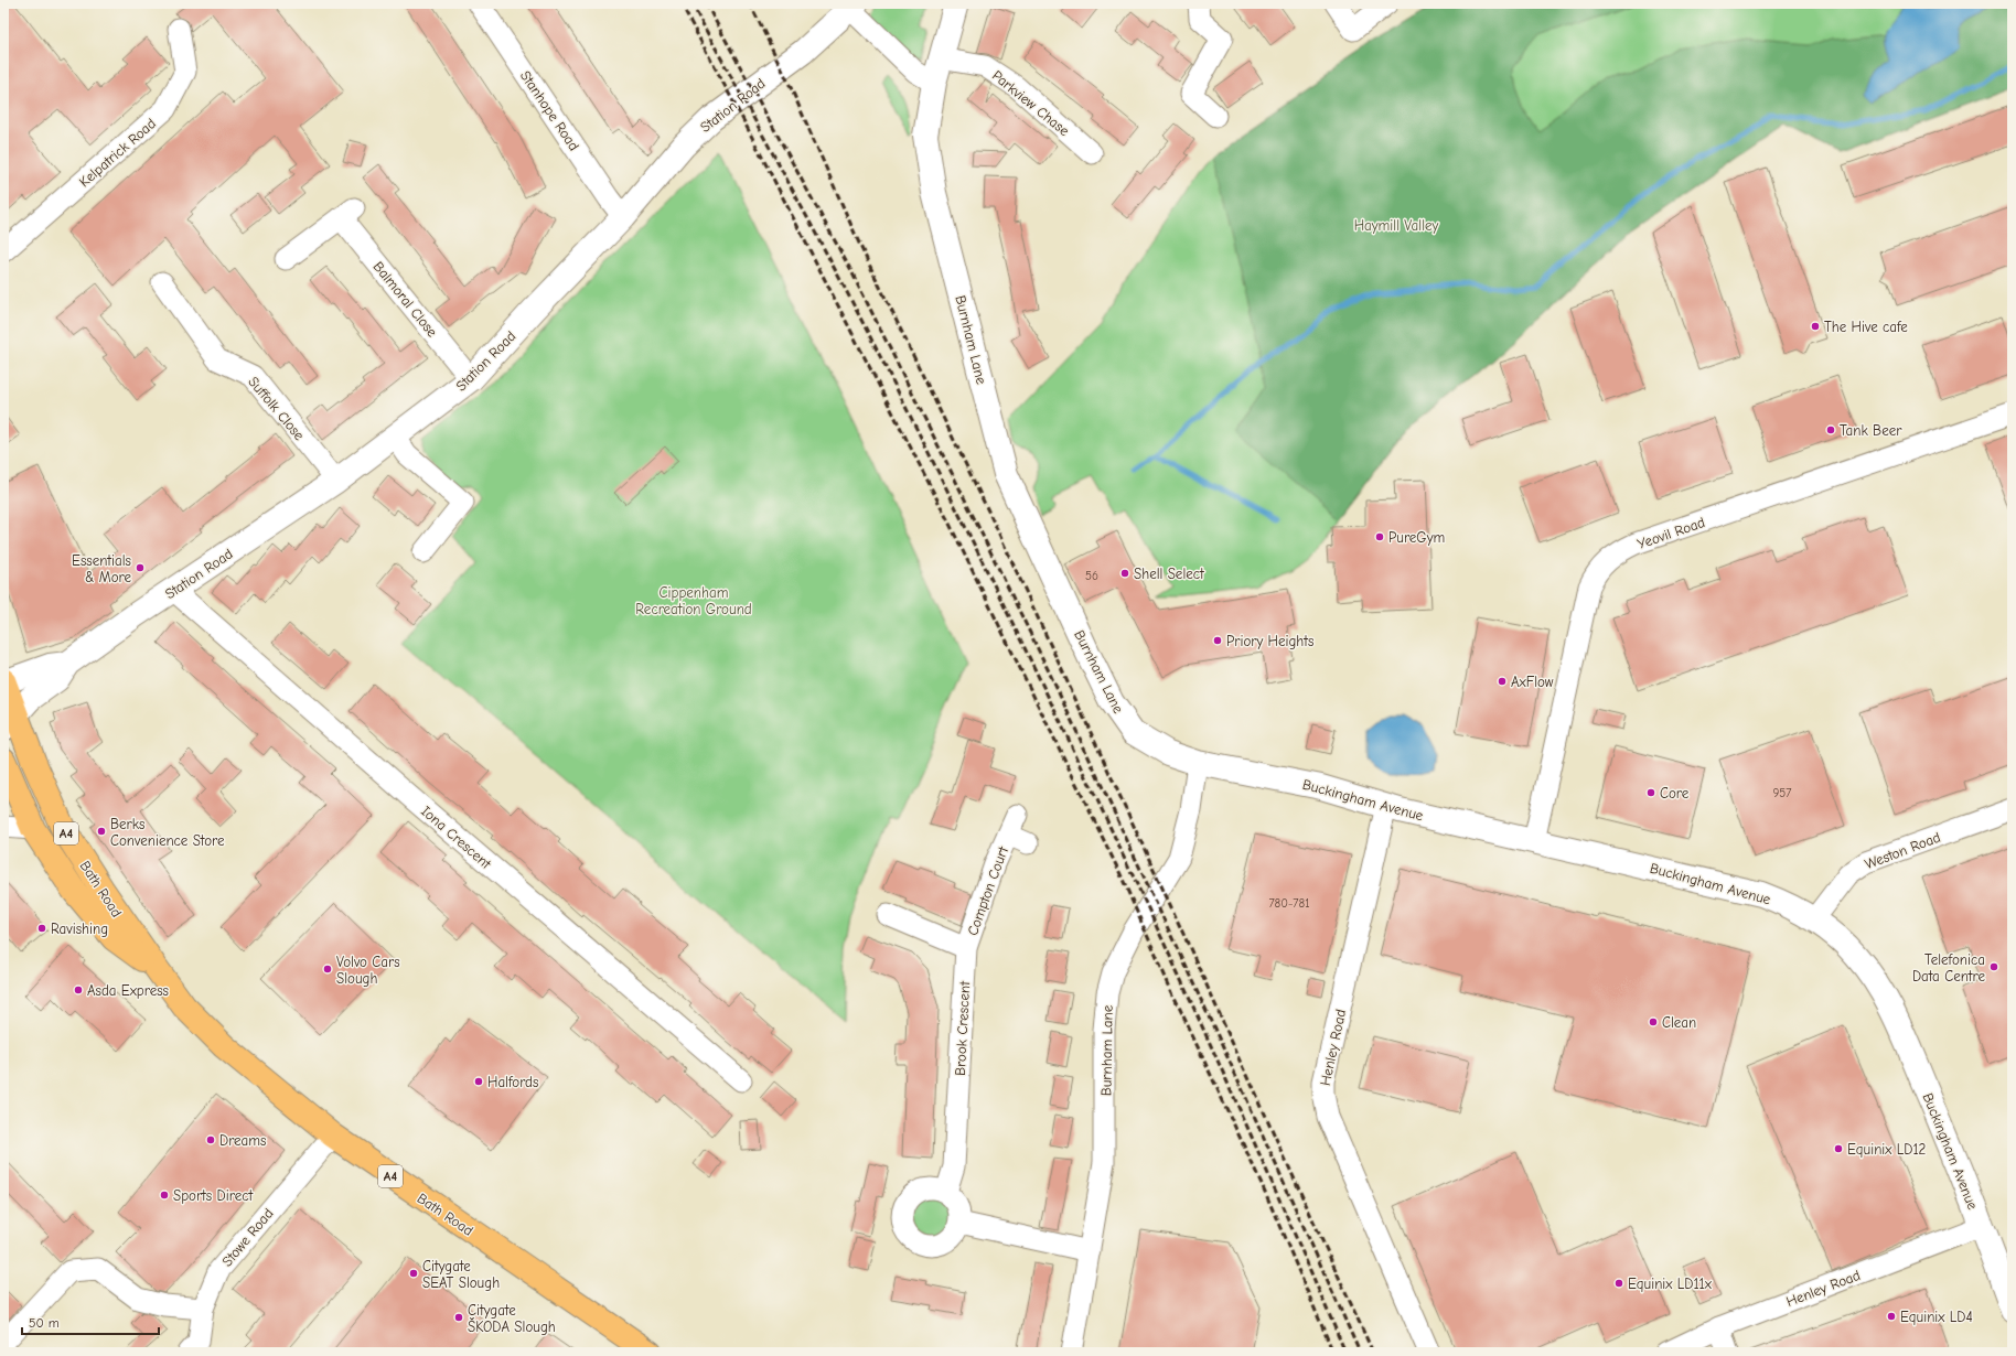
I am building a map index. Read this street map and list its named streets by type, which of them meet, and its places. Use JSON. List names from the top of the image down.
{
  "streets": {
    "main road": ["A4", "Bath Road"],
    "street": [
      "Parkview Chase",
      "Station Road",
      "Stanhope Road",
      "Kelpatrick Road",
      "Balmoral Close",
      "Burnham Lane",
      "Suffolk Close",
      "Yeovil Road",
      "Buckingham Avenue",
      "Iona Crescent",
      "Weston Road",
      "Compton Court",
      "Brook Crescent",
      "Henley Road",
      "Stowe Road"
    ]
  },
  "crossings": [
    ["Parkview Chase", "Burnham Lane"],
    ["Station Road", "Stanhope Road"],
    ["Station Road", "Balmoral Close"],
    ["Station Road", "Suffolk Close"],
    ["Station Road", "Iona Crescent"],
    ["Station Road", "Bath Road"],
    ["Burnham Lane", "Buckingham Avenue"],
    ["Yeovil Road", "Buckingham Avenue"],
    ["Buckingham Avenue", "Weston Road"],
    ["Buckingham Avenue", "Henley Road"],
    ["Bath Road", "Stowe Road"],
    ["Compton Court", "Brook Crescent"]
  ],
  "parks": ["Haymill Valley", "Cippenham Recreation Ground"],
  "places": [
    "The Hive cafe",
    "Tank Beer",
    "PureGym",
    "Essentials & More",
    "Shell Select",
    "Priory Heights",
    "AxFlow",
    "Core",
    "Berks Convenience Store",
    "Ravishing",
    "Telefonica Data Centre",
    "Volvo Cars Slough",
    "Asda Express",
    "Clean",
    "Halfords",
    "Dreams",
    "Equinix LD12",
    "Sports Direct",
    "Citygate SEAT Slough",
    "Equinix LD11x",
    "Equinix LD4",
    "Citygate ŠKODA Slough"
  ],
  "house_numbers": ["56", "957", "780-781"],
  "scale_bar": "50 m"
}
